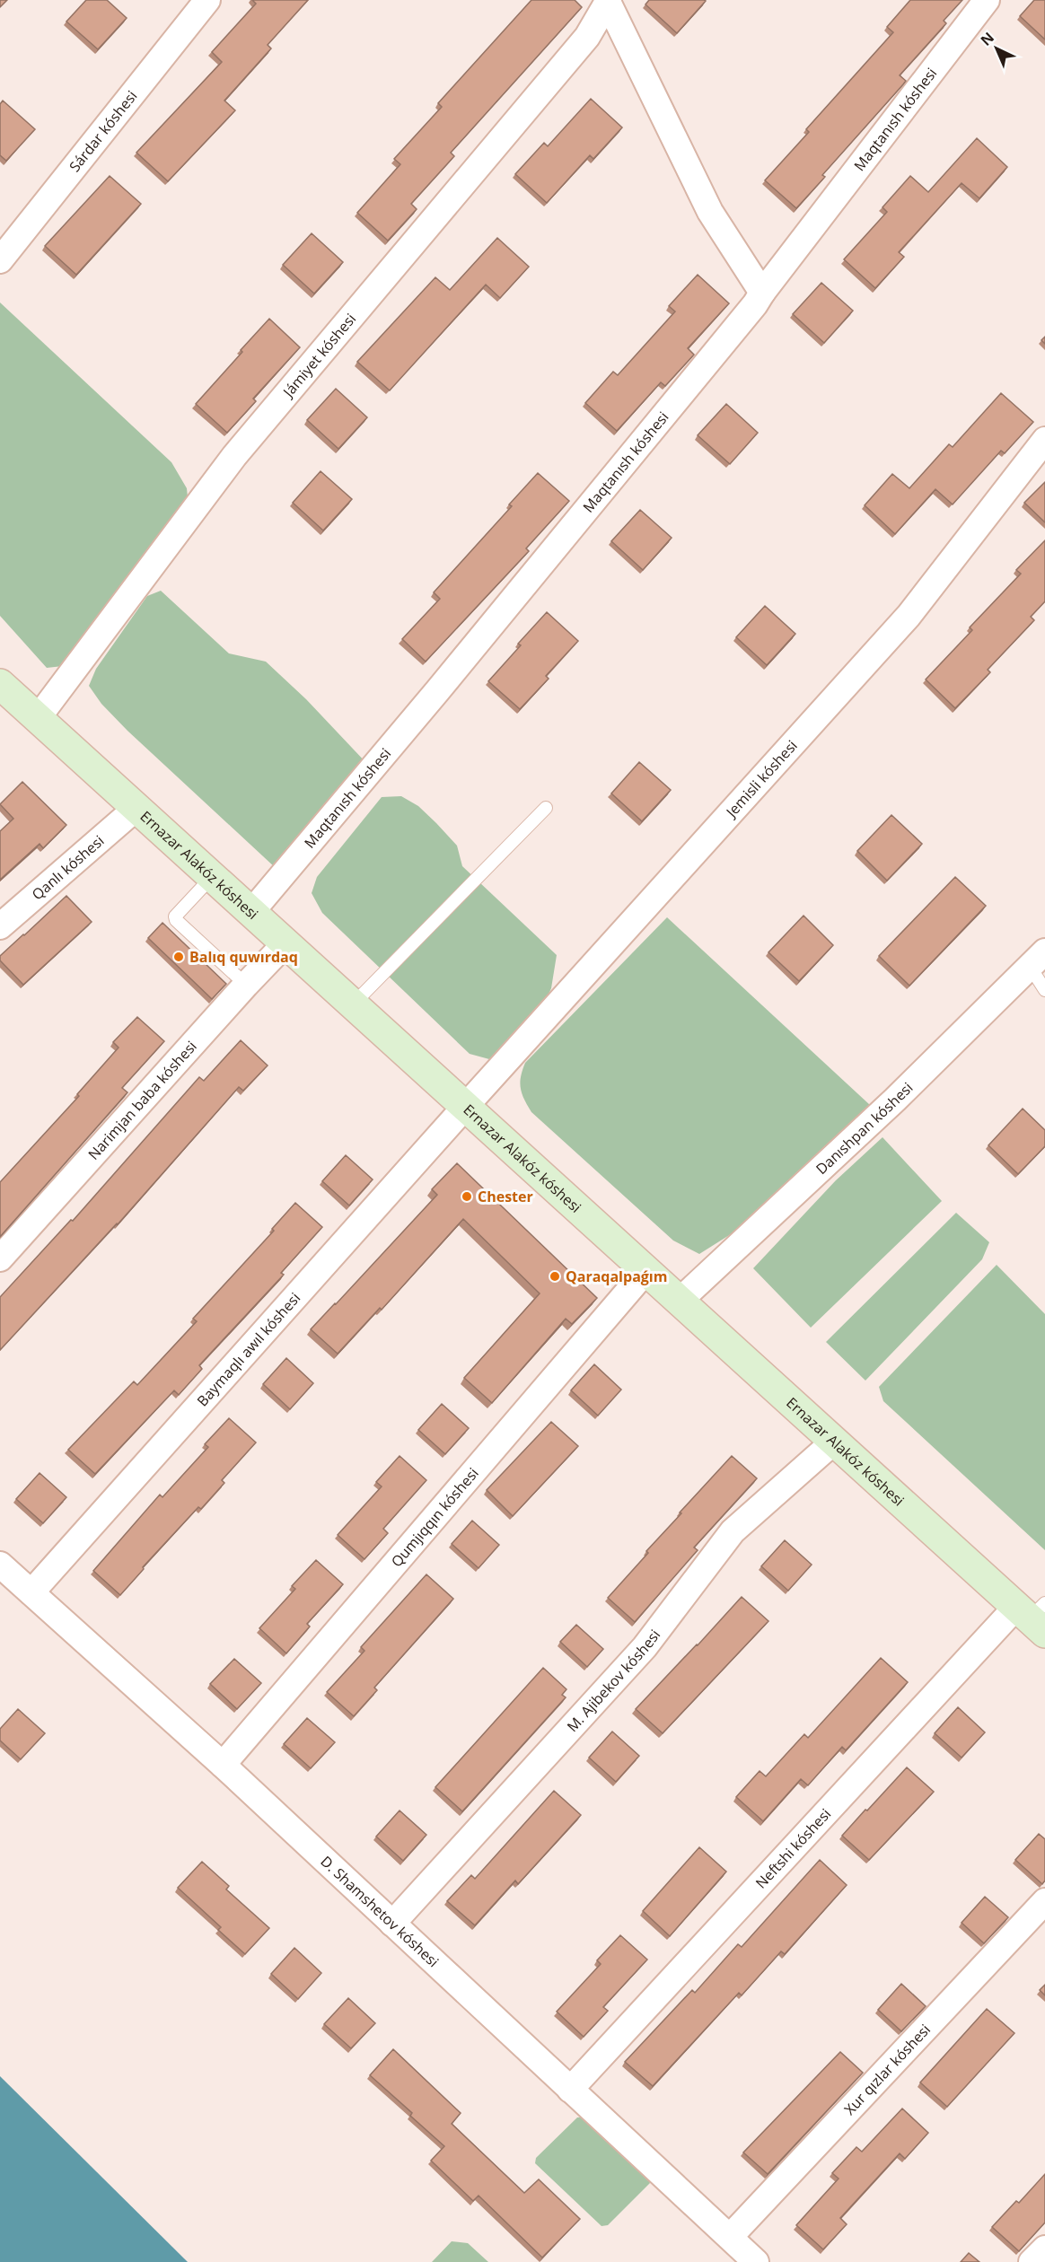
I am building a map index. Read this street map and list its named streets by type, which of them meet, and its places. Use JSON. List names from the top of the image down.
{
  "streets": {
    "main road": ["Ernazar Alakóz kóshesi"],
    "street": [
      "Maqtanısh kóshesi",
      "Sárdar kóshesi",
      "Jámiyet kóshesi",
      "Jemisli kóshesi",
      "Qanlı kóshesi",
      "Narimjan baba kóshesi",
      "Danıshpan kóshesi",
      "Baymaqlı awıl kóshesi",
      "Qumjıqqın kóshesi",
      "M. Ajibekov kóshesi",
      "Neftshi kóshesi",
      "D. Shamshetov kóshesi",
      "Xur qızlar kóshesi"
    ]
  },
  "crossings": [
    ["Maqtanısh kóshesi", "Ernazar Alakóz kóshesi"],
    ["Jámiyet kóshesi", "Ernazar Alakóz kóshesi"],
    ["Jemisli kóshesi", "Ernazar Alakóz kóshesi"],
    ["Jemisli kóshesi", "Baymaqlı awıl kóshesi"],
    ["Ernazar Alakóz kóshesi", "Qanlı kóshesi"],
    ["Ernazar Alakóz kóshesi", "Narimjan baba kóshesi"],
    ["Ernazar Alakóz kóshesi", "Danıshpan kóshesi"],
    ["Ernazar Alakóz kóshesi", "Baymaqlı awıl kóshesi"],
    ["Ernazar Alakóz kóshesi", "Qumjıqqın kóshesi"],
    ["Ernazar Alakóz kóshesi", "M. Ajibekov kóshesi"],
    ["Ernazar Alakóz kóshesi", "Neftshi kóshesi"],
    ["Baymaqlı awıl kóshesi", "D. Shamshetov kóshesi"],
    ["Qumjıqqın kóshesi", "D. Shamshetov kóshesi"],
    ["M. Ajibekov kóshesi", "D. Shamshetov kóshesi"],
    ["Neftshi kóshesi", "D. Shamshetov kóshesi"],
    ["D. Shamshetov kóshesi", "Xur qızlar kóshesi"]
  ],
  "places": ["Balıq quwırdaq", "Chester", "Qaraqalpaǵım"],
  "north": "top left"
}
